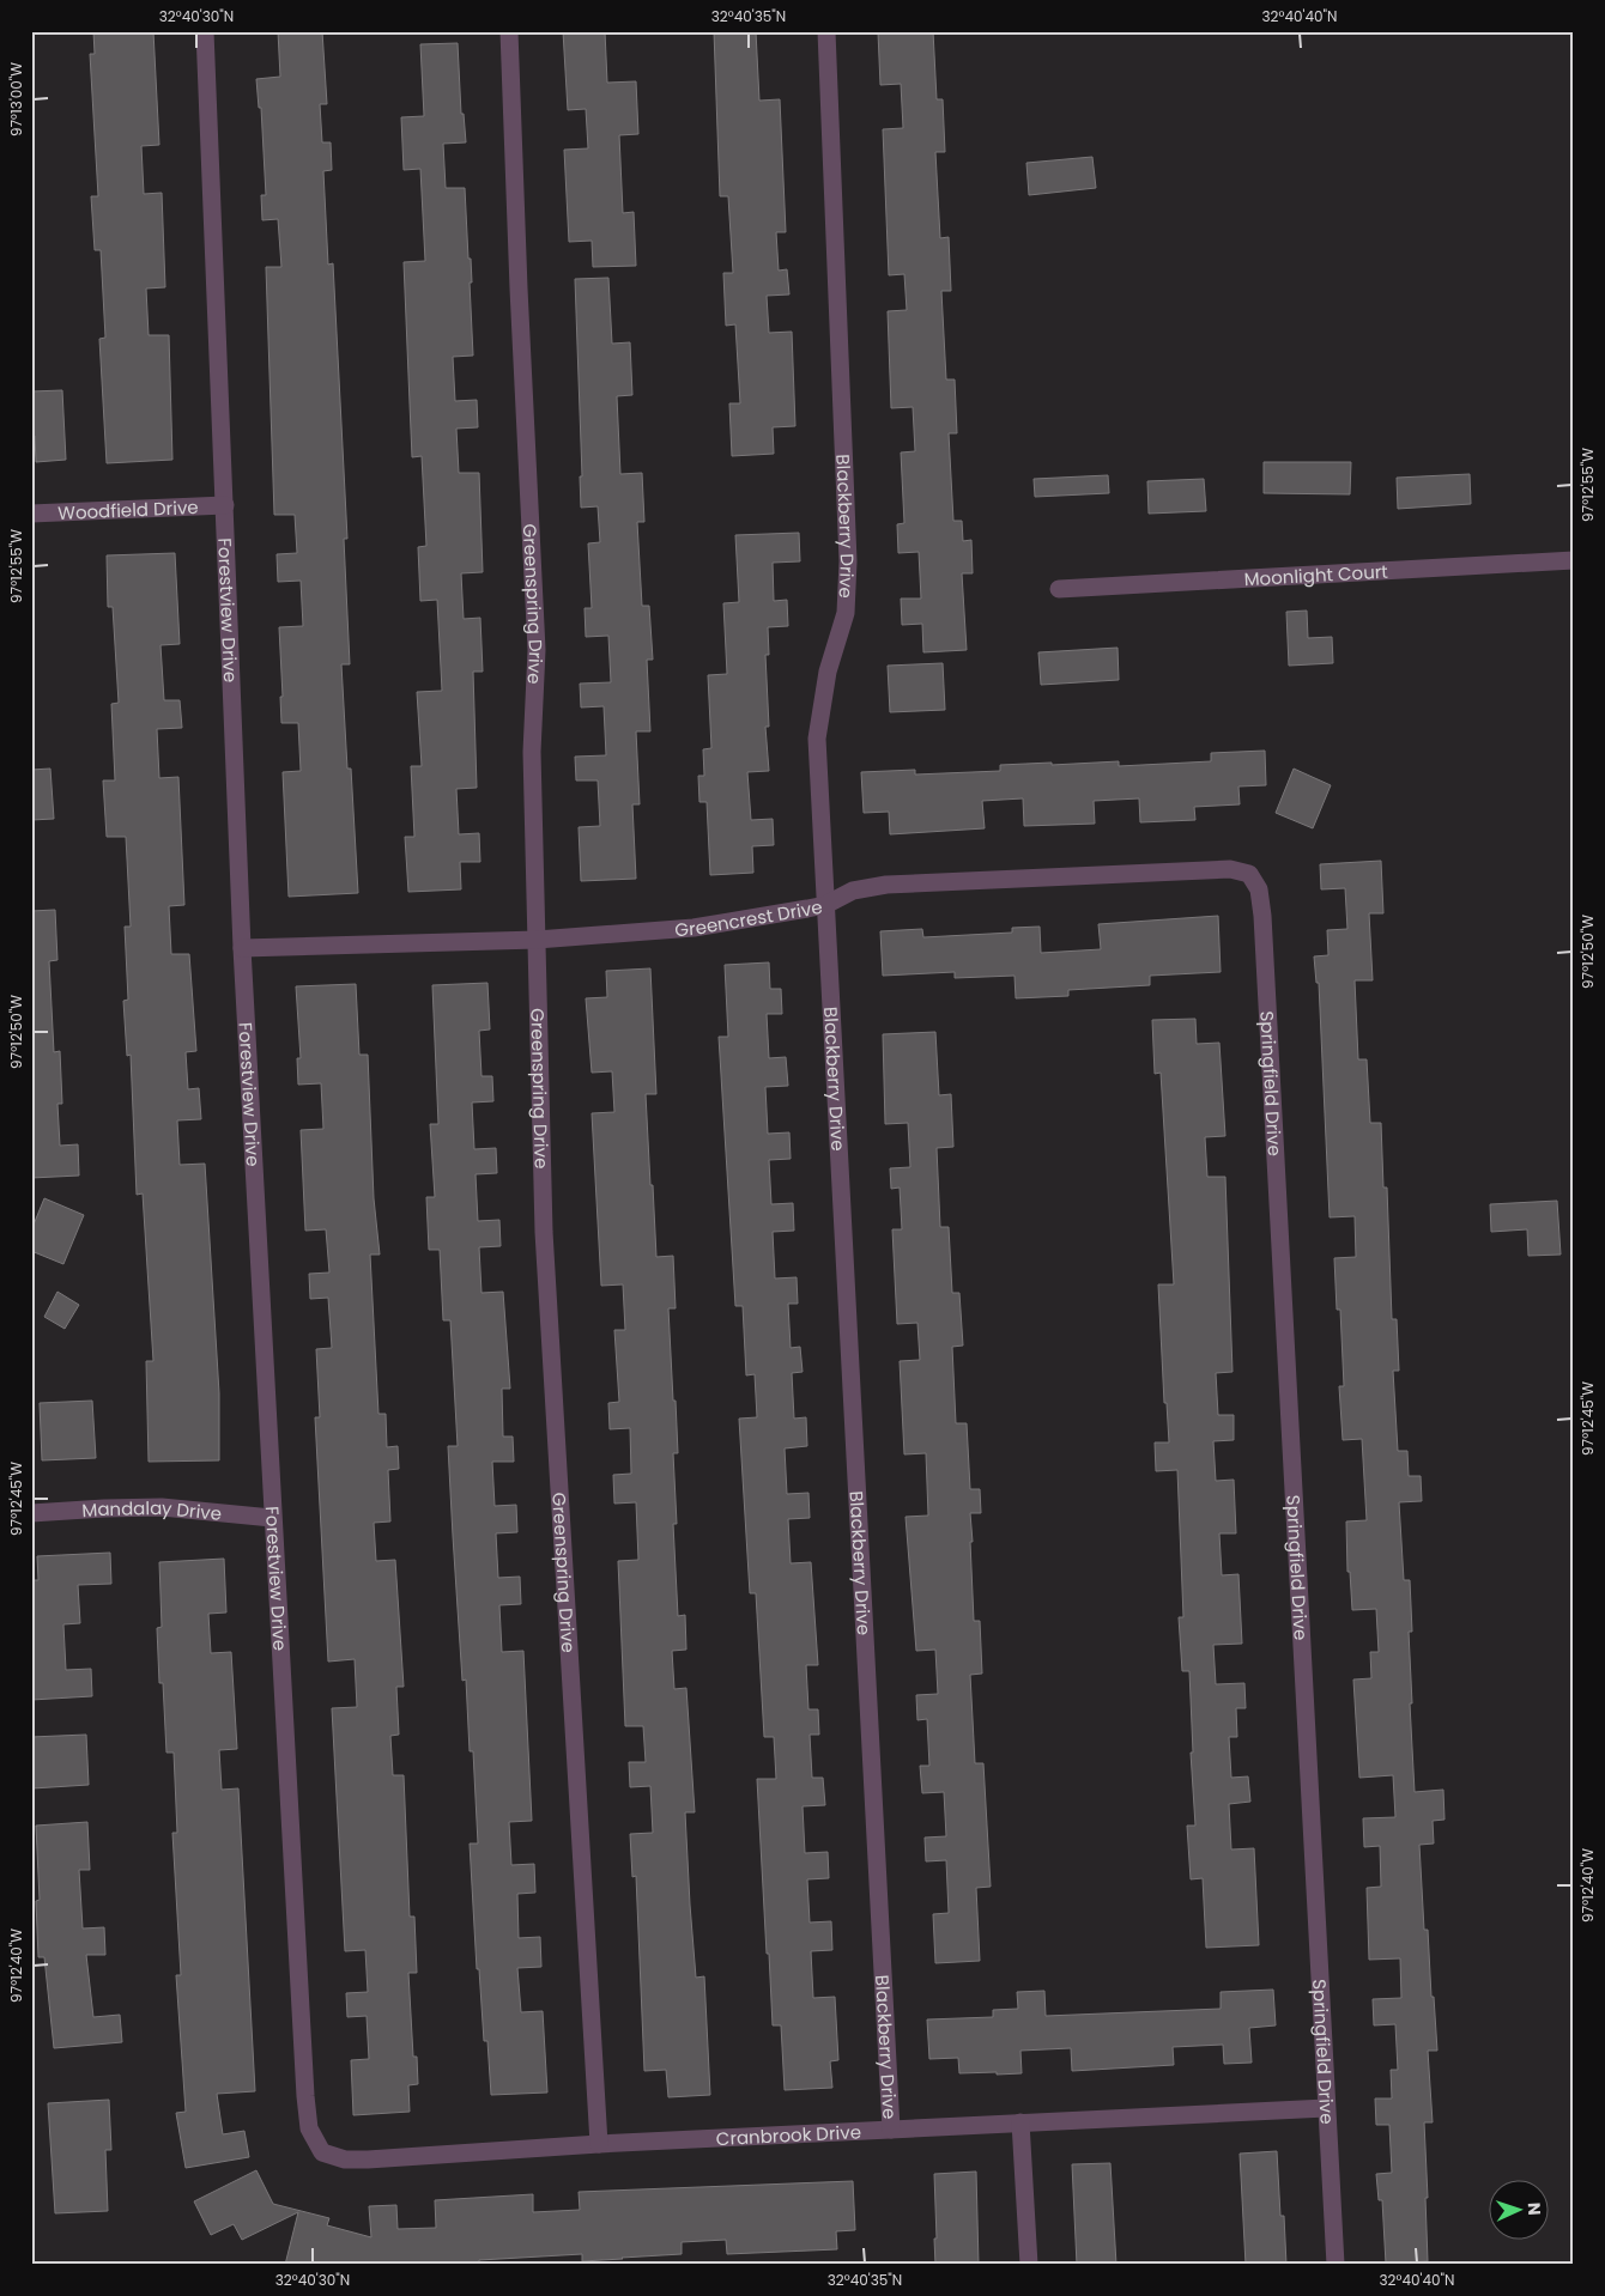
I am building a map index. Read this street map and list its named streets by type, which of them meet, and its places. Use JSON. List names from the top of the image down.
{
  "streets": {
    "street": [
      "Woodfield Drive",
      "Blackberry Drive",
      "Moonlight Court",
      "Greenspring Drive",
      "Forestview Drive",
      "Greencrest Drive",
      "Springfield Drive",
      "Mandalay Drive",
      "Cranbrook Drive"
    ]
  },
  "crossings": [
    ["Woodfield Drive", "Forestview Drive"],
    ["Blackberry Drive", "Greencrest Drive"],
    ["Blackberry Drive", "Cranbrook Drive"],
    ["Greenspring Drive", "Greencrest Drive"],
    ["Greenspring Drive", "Cranbrook Drive"],
    ["Forestview Drive", "Greencrest Drive"],
    ["Forestview Drive", "Mandalay Drive"],
    ["Forestview Drive", "Cranbrook Drive"],
    ["Greencrest Drive", "Springfield Drive"],
    ["Springfield Drive", "Cranbrook Drive"]
  ],
  "north": "right",
  "coordinates": [
    "32°40'30\"N",
    "32°40'35\"N",
    "32°40'40\"N",
    "97°13'00\"W",
    "97°12'55\"W",
    "97°12'50\"W",
    "97°12'45\"W",
    "97°12'40\"W"
  ]
}
